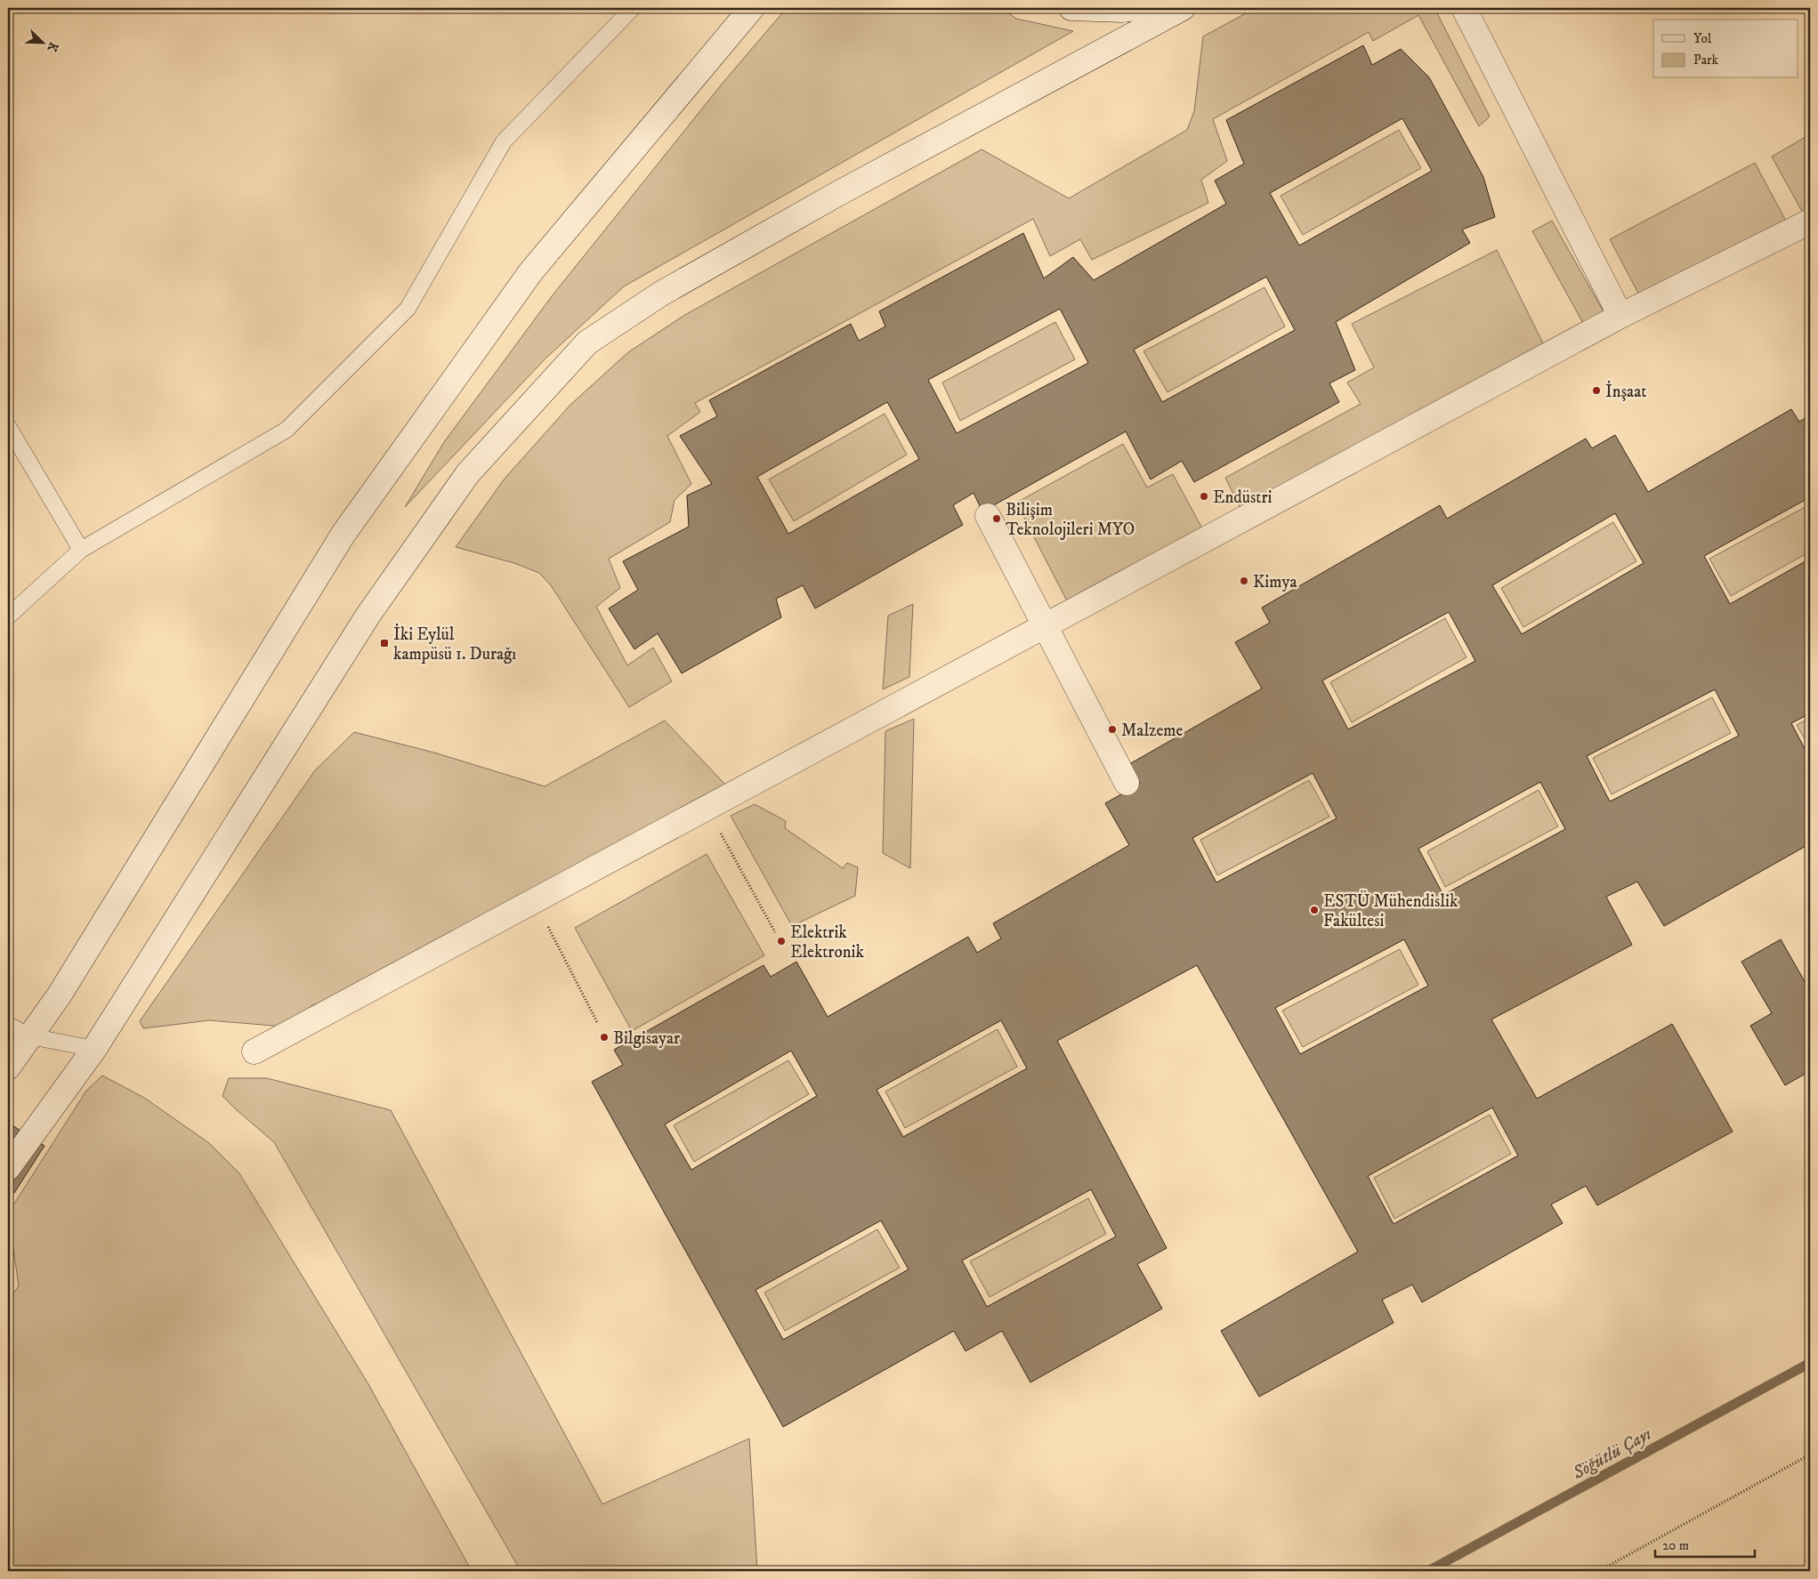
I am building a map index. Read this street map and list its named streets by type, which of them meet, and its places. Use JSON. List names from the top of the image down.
{
  "water": ["Söğütlü Çayı"],
  "places": {
    "other": [
      "İnşaat",
      "Endüstri",
      "Bilişim Teknolojileri MYO",
      "Kimya",
      "Malzeme",
      "ESTÜ Mühendislik Fakültesi",
      "Elektrik Elektronik",
      "Bilgisayar"
    ],
    "transit": ["İki Eylül kampüsü 1. Durağı"]
  },
  "legend": ["Yol", "Park"],
  "scale_bar": "20 m",
  "north": "bottom right"
}
